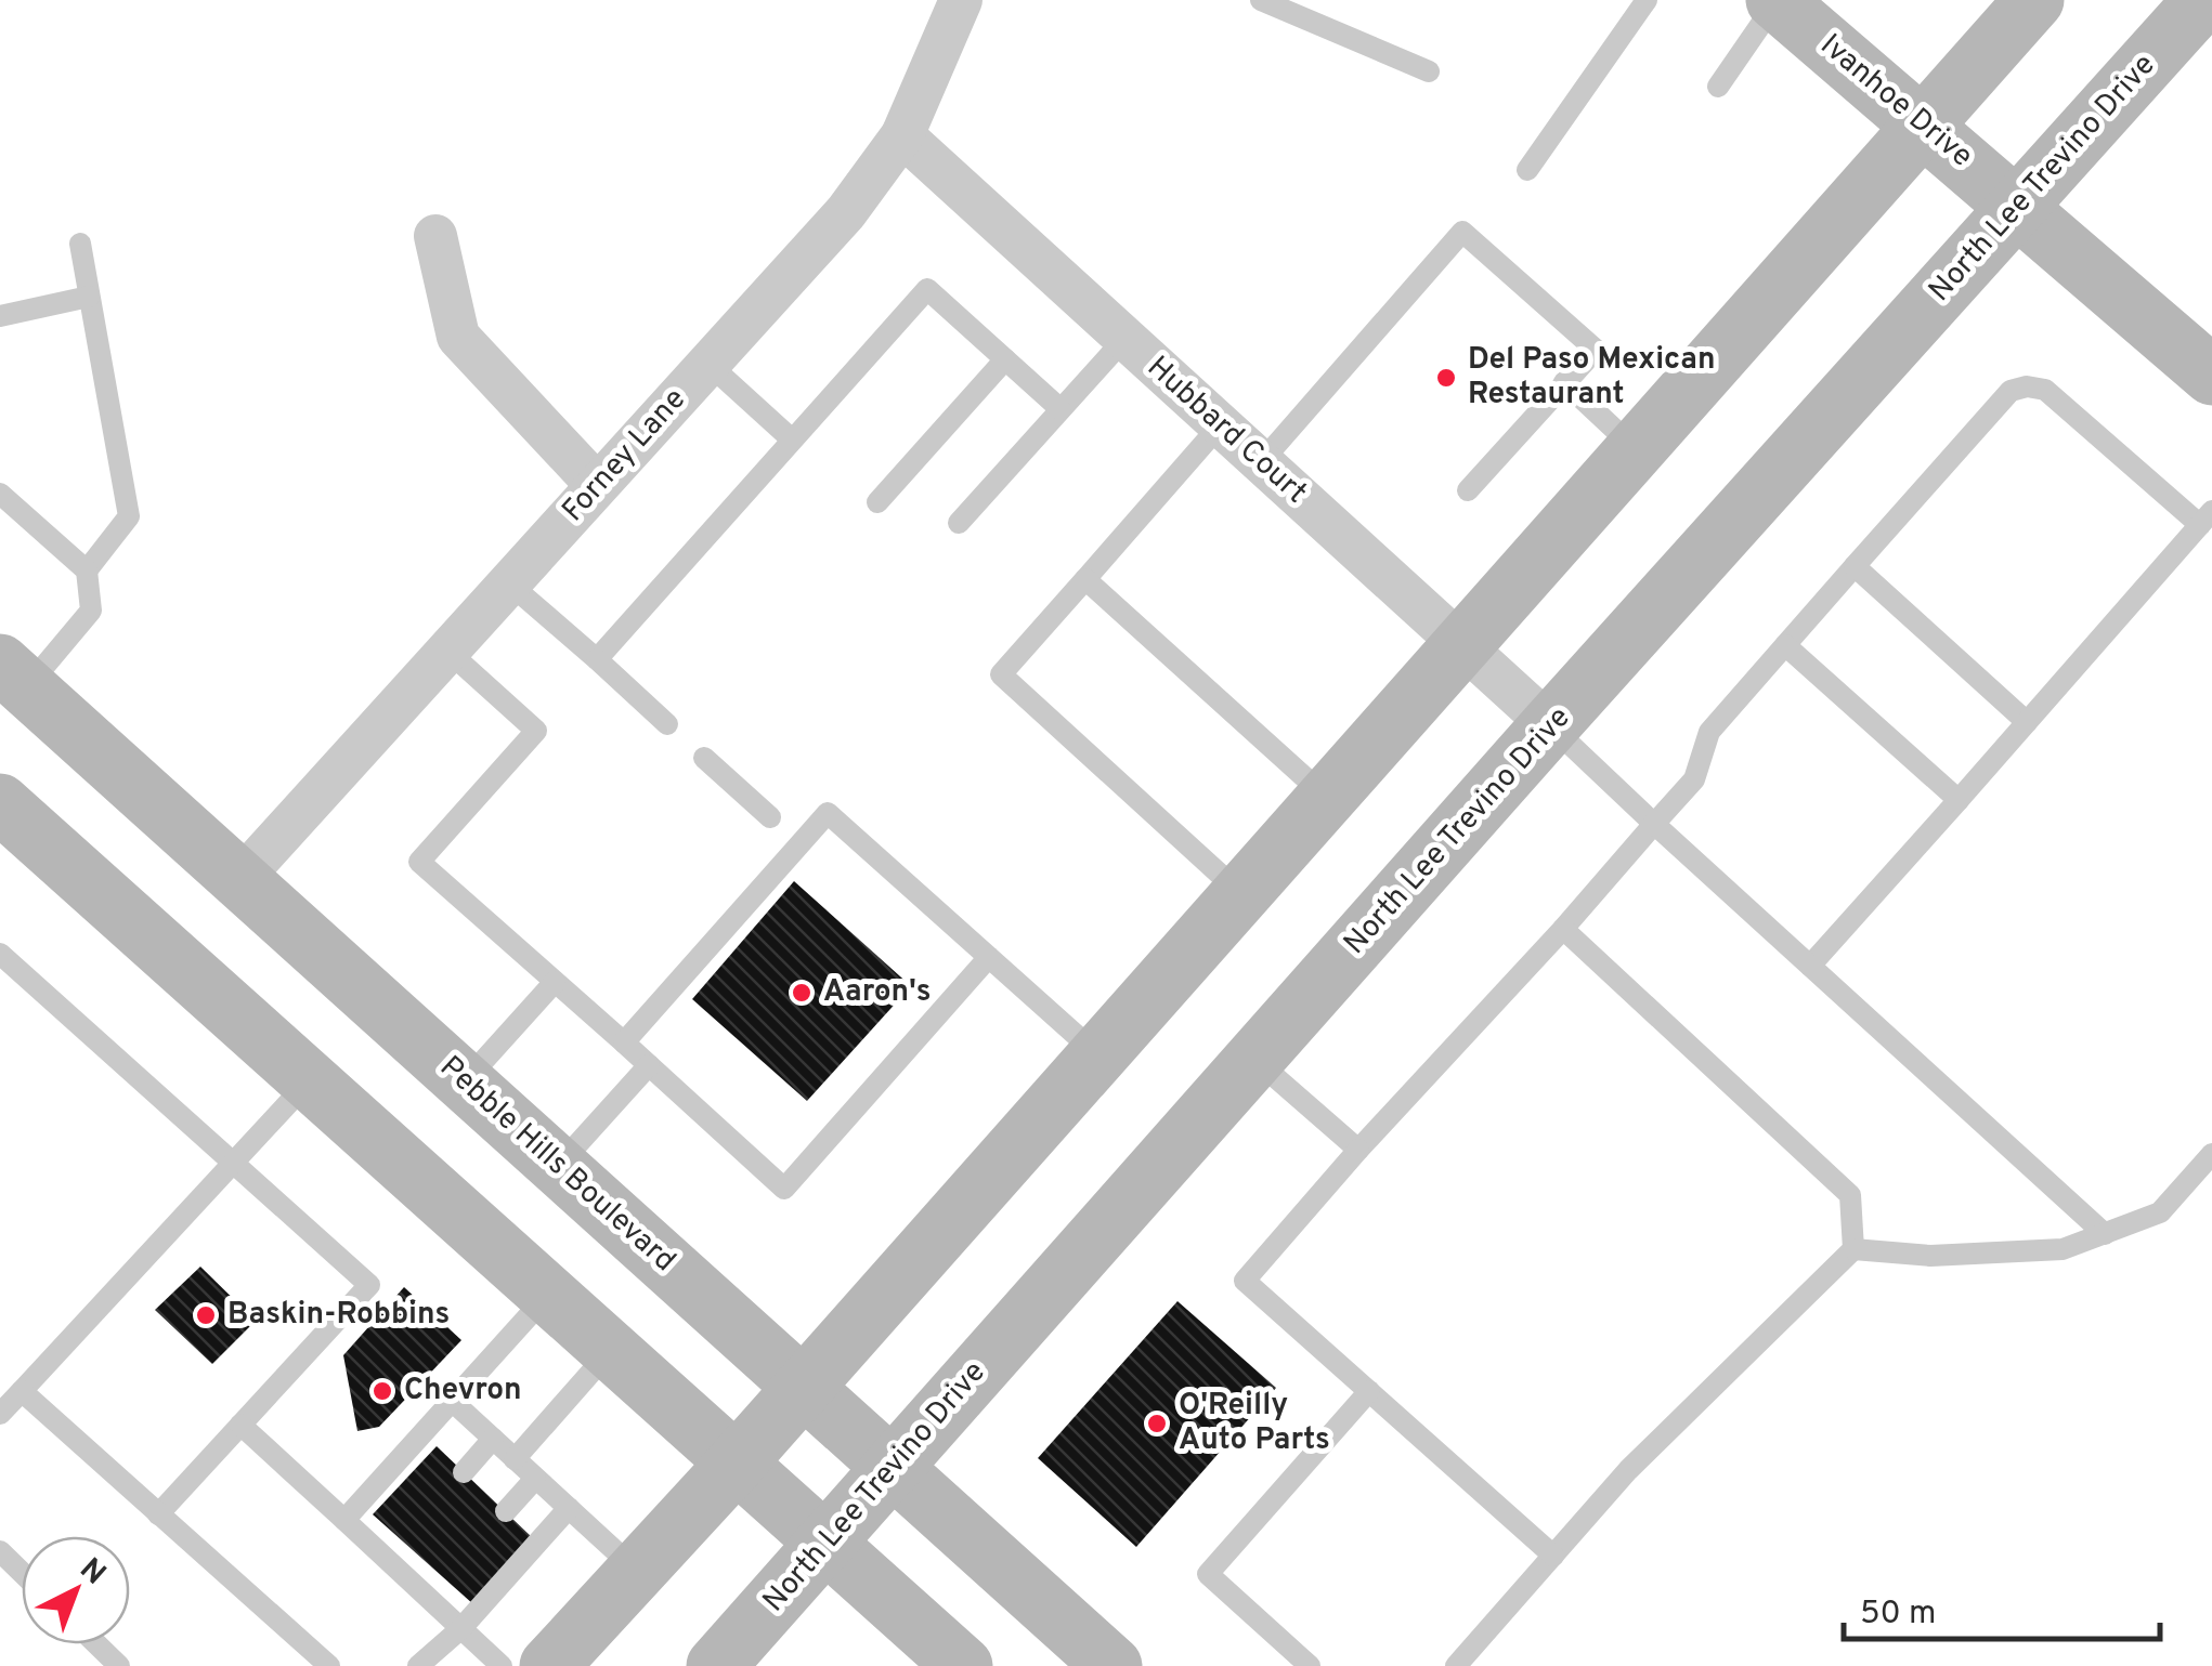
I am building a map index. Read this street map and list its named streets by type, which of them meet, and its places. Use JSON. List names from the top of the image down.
{
  "streets": {
    "main road": ["Ivanhoe Drive", "North Lee Trevino Drive", "Pebble Hills Boulevard"],
    "street": ["Hubbard Court", "Forney Lane"]
  },
  "crossings": [
    ["Ivanhoe Drive", "North Lee Trevino Drive"],
    ["North Lee Trevino Drive", "Hubbard Court"],
    ["North Lee Trevino Drive", "Pebble Hills Boulevard"],
    ["Hubbard Court", "Forney Lane"],
    ["Forney Lane", "Pebble Hills Boulevard"]
  ],
  "places": [
    "Del Paso Mexican Restaurant",
    "Aaron's",
    "Baskin-Robbins",
    "Chevron",
    "O'Reilly Auto Parts"
  ],
  "scale_bar": "50 m",
  "north": "top right"
}
